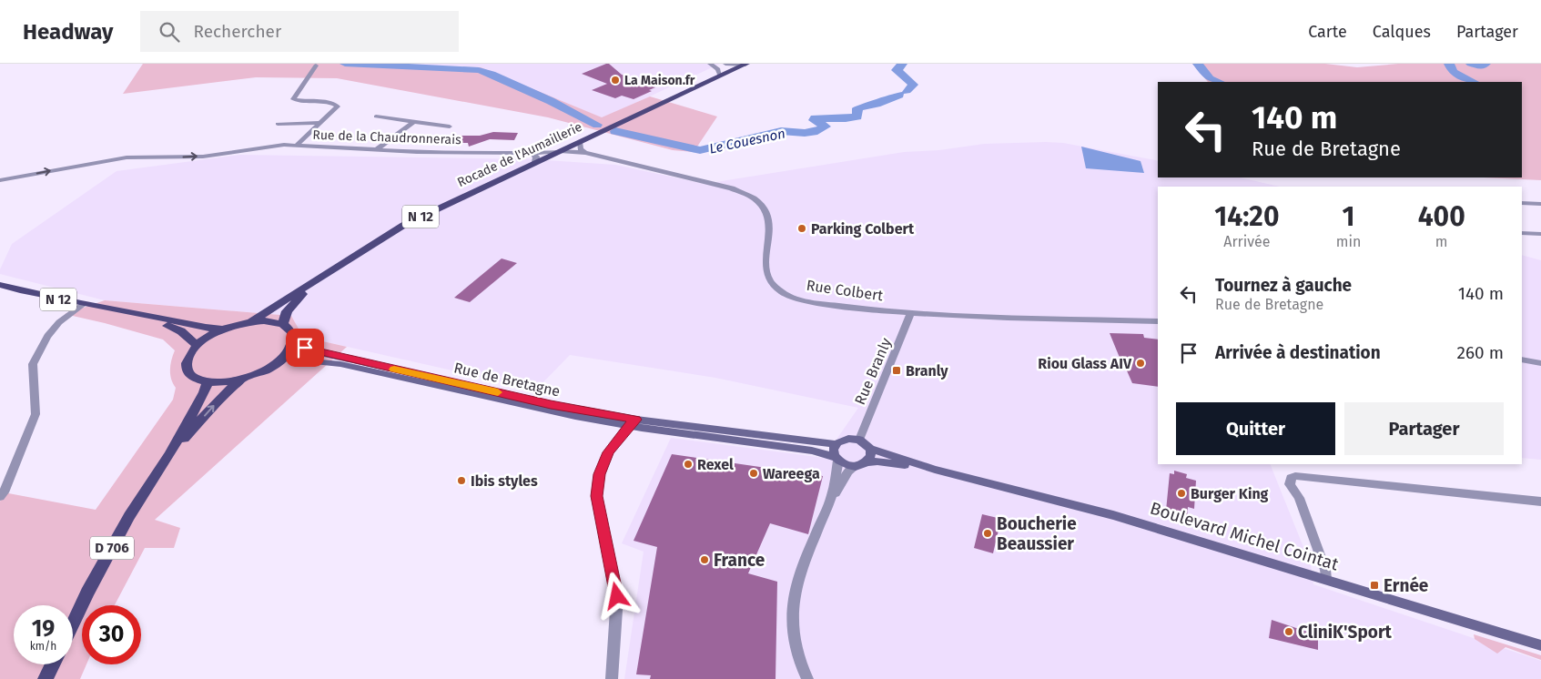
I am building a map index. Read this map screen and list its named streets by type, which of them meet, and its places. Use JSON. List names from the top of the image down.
{
  "streets": {
    "main road": [
      "Rocade de l'Aumaillerie",
      "N 12",
      "Rue de Bretagne",
      "Boulevard Michel Cointat",
      "D 706"
    ],
    "street": ["Rue de la Chaudronnerais", "Rue Colbert", "Rue Branly"]
  },
  "crossings": [
    ["Rue de la Chaudronnerais", "Rocade de l'Aumaillerie"],
    ["Rocade de l'Aumaillerie", "Rue Colbert"],
    ["Rue Colbert", "Rue Branly"],
    ["Rue Branly", "Boulevard Michel Cointat"]
  ],
  "one_way": ["Rue de la Chaudronnerais"],
  "water": ["Le Couesnon"],
  "places": {
    "other": [
      "La Maison.fr",
      "Parking Colbert",
      "Riou Glass AIV",
      "Rexel",
      "Wareega",
      "Ibis styles",
      "Burger King",
      "Boucherie Beaussier",
      "France",
      "CliniK'Sport"
    ],
    "transit": ["Branly", "Ernée"]
  },
  "page": {
    "header": "Headway",
    "search": "Rechercher",
    "nav": ["Carte", "Calques", "Partager"],
    "turn": ["140 m", "Rue de Bretagne"],
    "eta": [
      "14:20",
      "Arrivée",
      "1",
      "min",
      "400",
      "m"
    ],
    "list": [
      {
        "name": "Tournez à gauche",
        "note": "Rue de Bretagne",
        "value": "140 m"
      },
      {
        "name": "Arrivée à destination",
        "value": "260 m"
      }
    ],
    "buttons": ["Quitter", "Partager"],
    "speed": "19 km/h",
    "limit": "30"
  }
}
